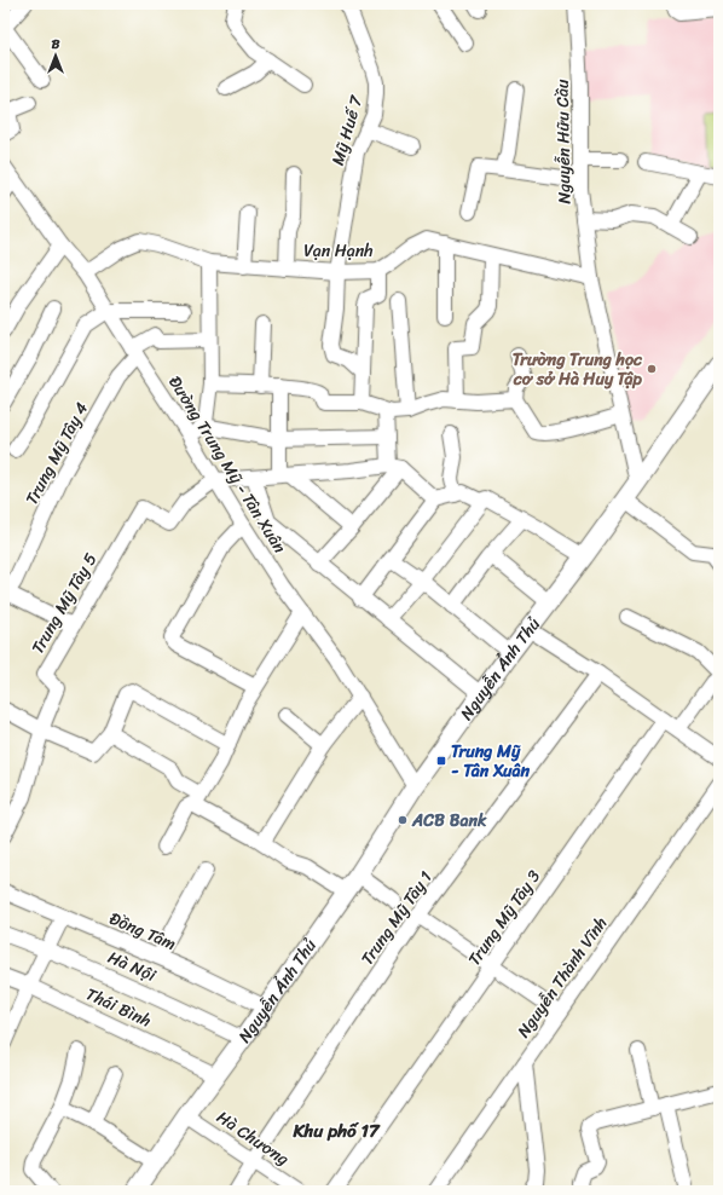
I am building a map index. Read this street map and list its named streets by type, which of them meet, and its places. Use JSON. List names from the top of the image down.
{
  "streets": {
    "main road": ["Nguyễn Ảnh Thủ"],
    "street": [
      "Mỹ Huế 7",
      "Nguyễn Hữu Cầu",
      "Vạn Hạnh",
      "Trung Mỹ Tây 4",
      "Đường Trung Mỹ - Tân Xuân",
      "Trung Mỹ Tây 5",
      "Trung Mỹ Tây 1",
      "Trung Mỹ Tây 3",
      "Đồng Tâm",
      "Hà Nội",
      "Nguyễn Thành Vĩnh",
      "Thái Bình",
      "Hà Chương"
    ]
  },
  "crossings": [
    ["Mỹ Huế 7", "Vạn Hạnh"],
    ["Nguyễn Hữu Cầu", "Vạn Hạnh"],
    ["Nguyễn Hữu Cầu", "Nguyễn Ảnh Thủ"],
    ["Vạn Hạnh", "Đường Trung Mỹ - Tân Xuân"],
    ["Trung Mỹ Tây 4", "Đường Trung Mỹ - Tân Xuân"],
    ["Đường Trung Mỹ - Tân Xuân", "Trung Mỹ Tây 5"],
    ["Đường Trung Mỹ - Tân Xuân", "Nguyễn Ảnh Thủ"],
    ["Nguyễn Ảnh Thủ", "Đồng Tâm"],
    ["Nguyễn Ảnh Thủ", "Hà Nội"],
    ["Nguyễn Ảnh Thủ", "Thái Bình"],
    ["Nguyễn Ảnh Thủ", "Hà Chương"],
    ["Trung Mỹ Tây 1", "Hà Chương"]
  ],
  "districts": ["Khu phố 17"],
  "places": {
    "other": ["Trường Trung học cơ sở Hà Huy Tập", "ACB Bank"],
    "transit": ["Trung Mỹ - Tân Xuân"]
  },
  "north": "top"
}
